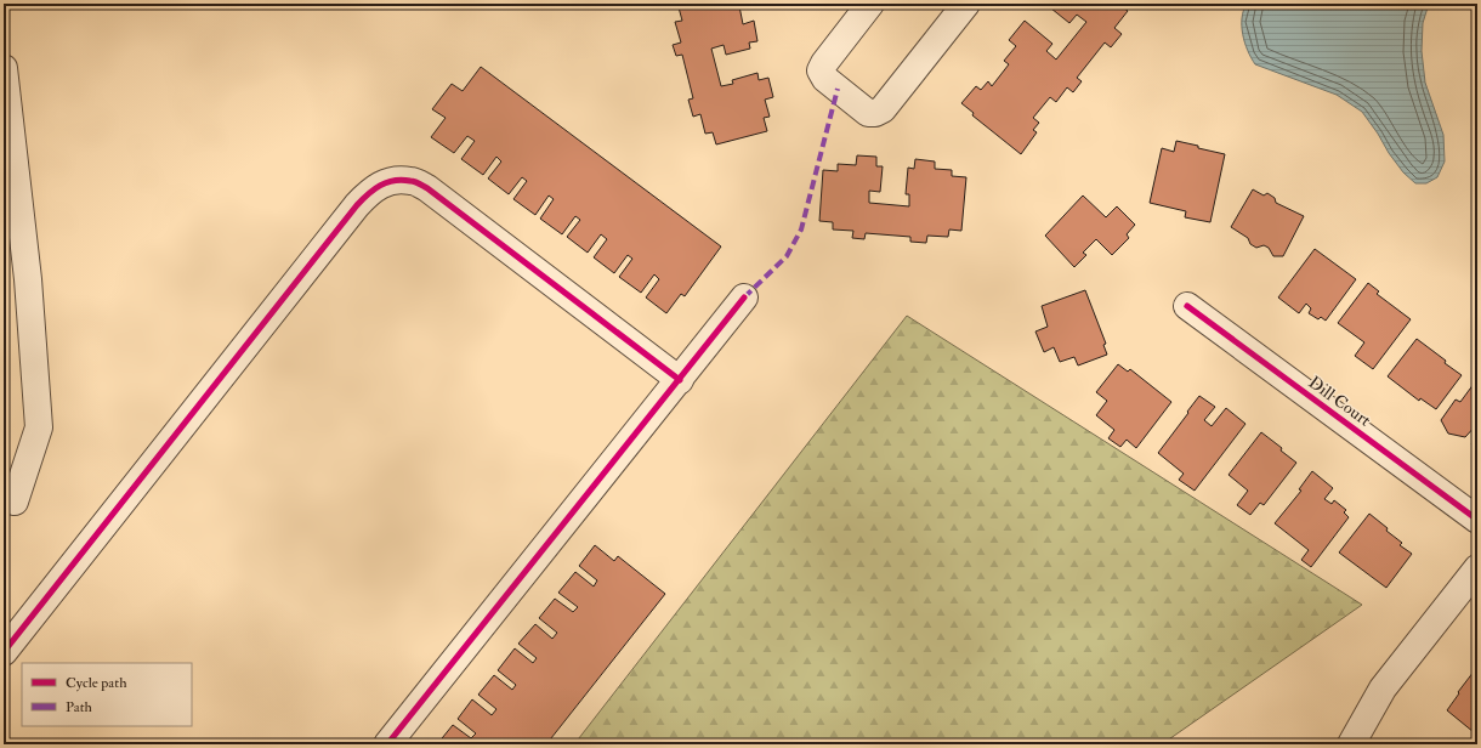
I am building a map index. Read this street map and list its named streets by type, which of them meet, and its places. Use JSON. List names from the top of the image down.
{
  "streets": {
    "street": ["Dill Court"]
  },
  "legend": ["Cycle path", "Path"]
}
